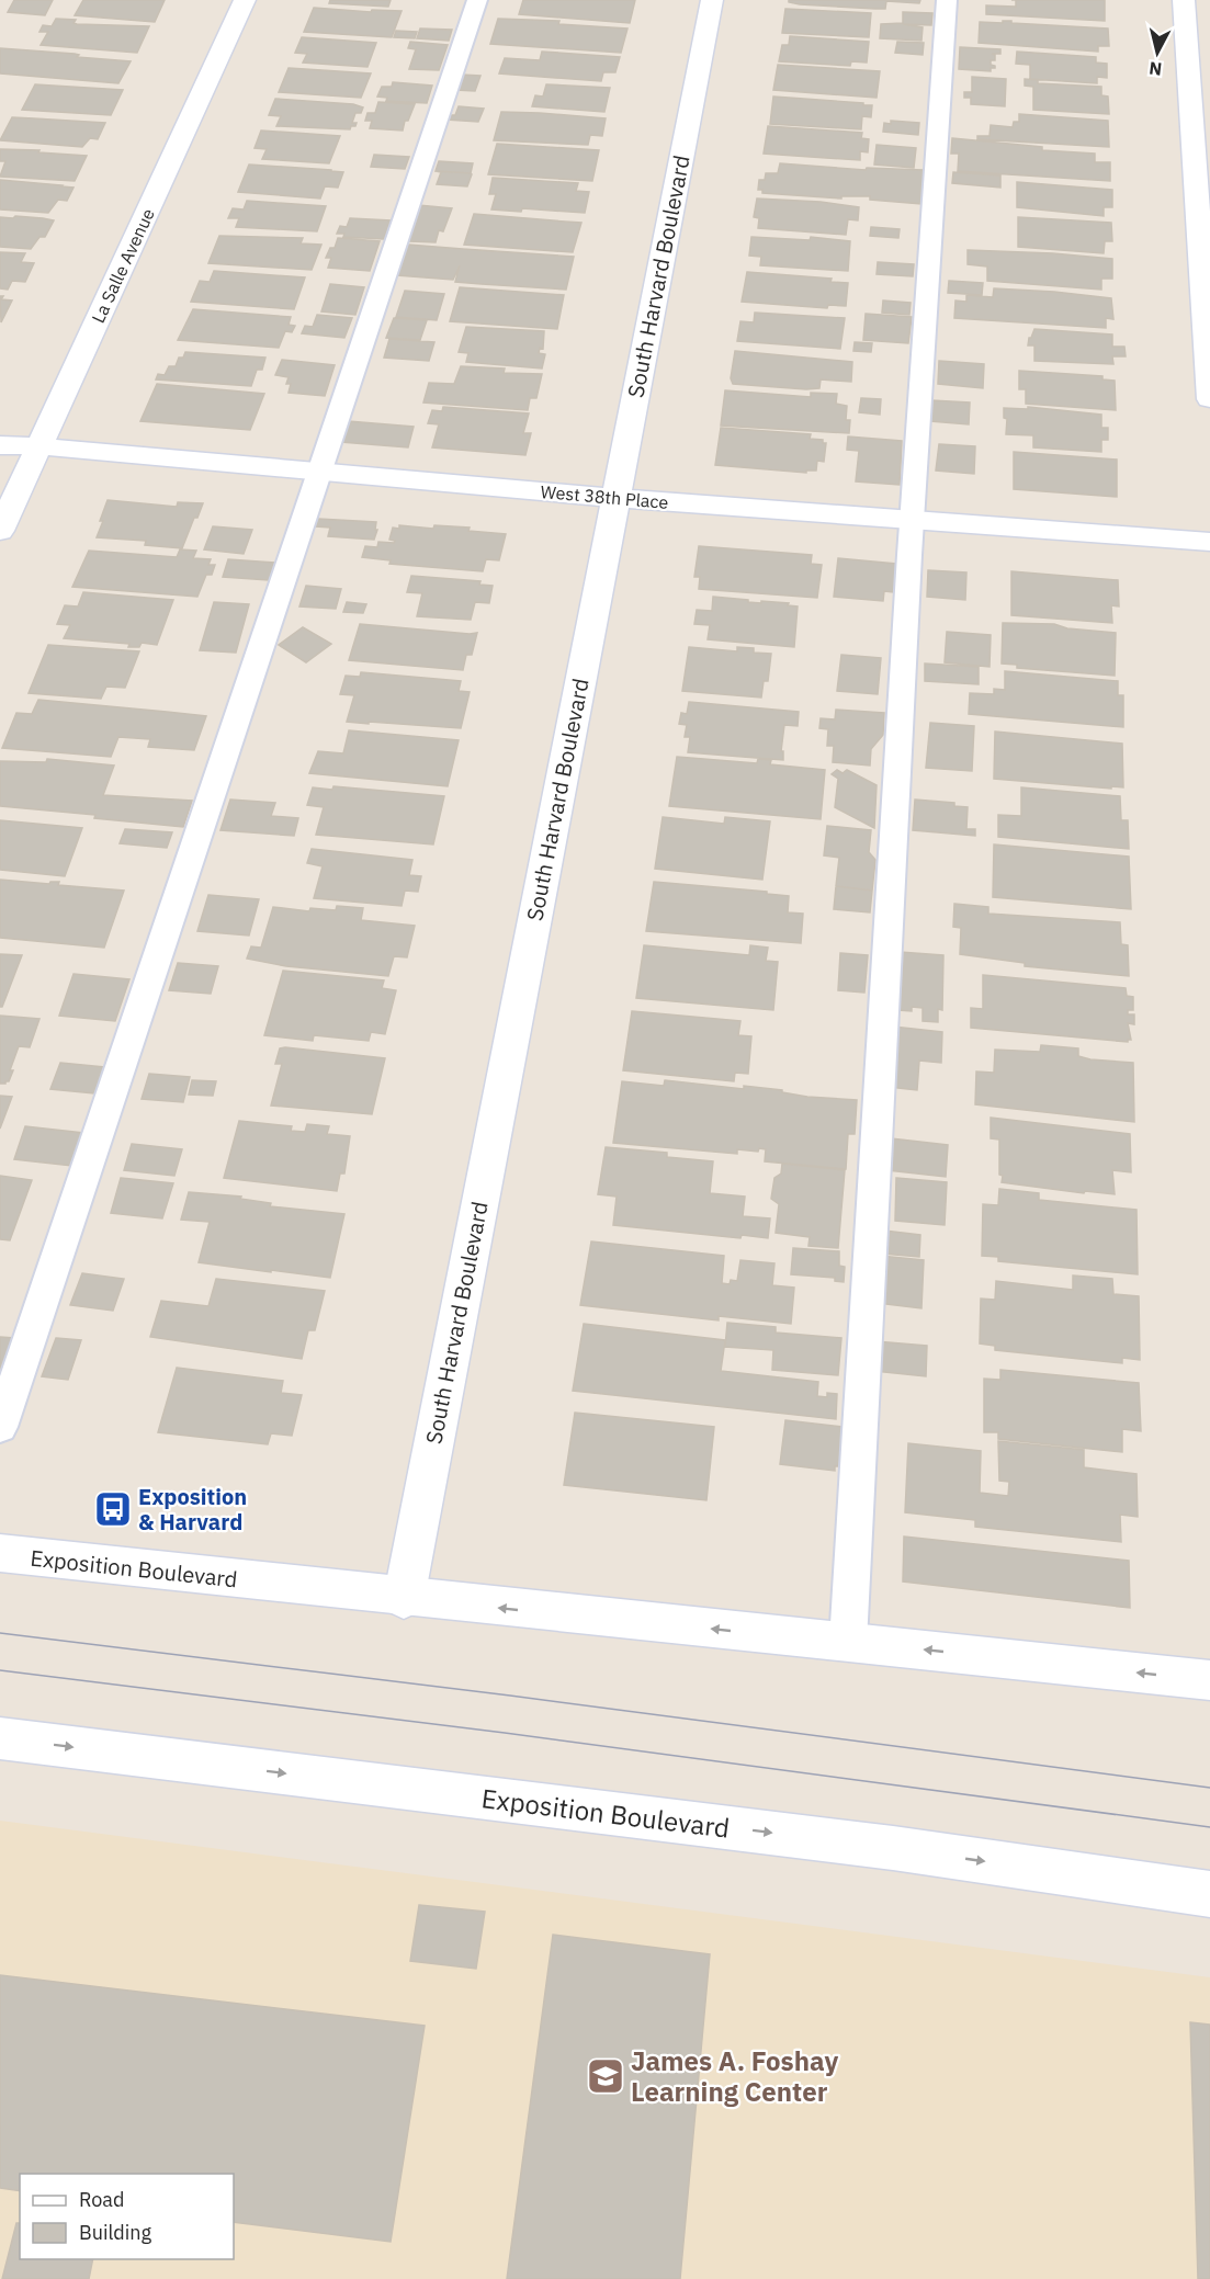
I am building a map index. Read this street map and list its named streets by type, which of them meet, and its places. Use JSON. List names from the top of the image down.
{
  "streets": {
    "street": [
      "La Salle Avenue",
      "South Harvard Boulevard",
      "West 38th Place",
      "Exposition Boulevard"
    ]
  },
  "crossings": [
    ["La Salle Avenue", "West 38th Place"],
    ["South Harvard Boulevard", "West 38th Place"],
    ["South Harvard Boulevard", "Exposition Boulevard"]
  ],
  "places": {
    "bus stop": ["Exposition & Harvard"],
    "school or university": ["James A. Foshay Learning Center"]
  },
  "legend": ["Road", "Building"],
  "north": "bottom"
}
